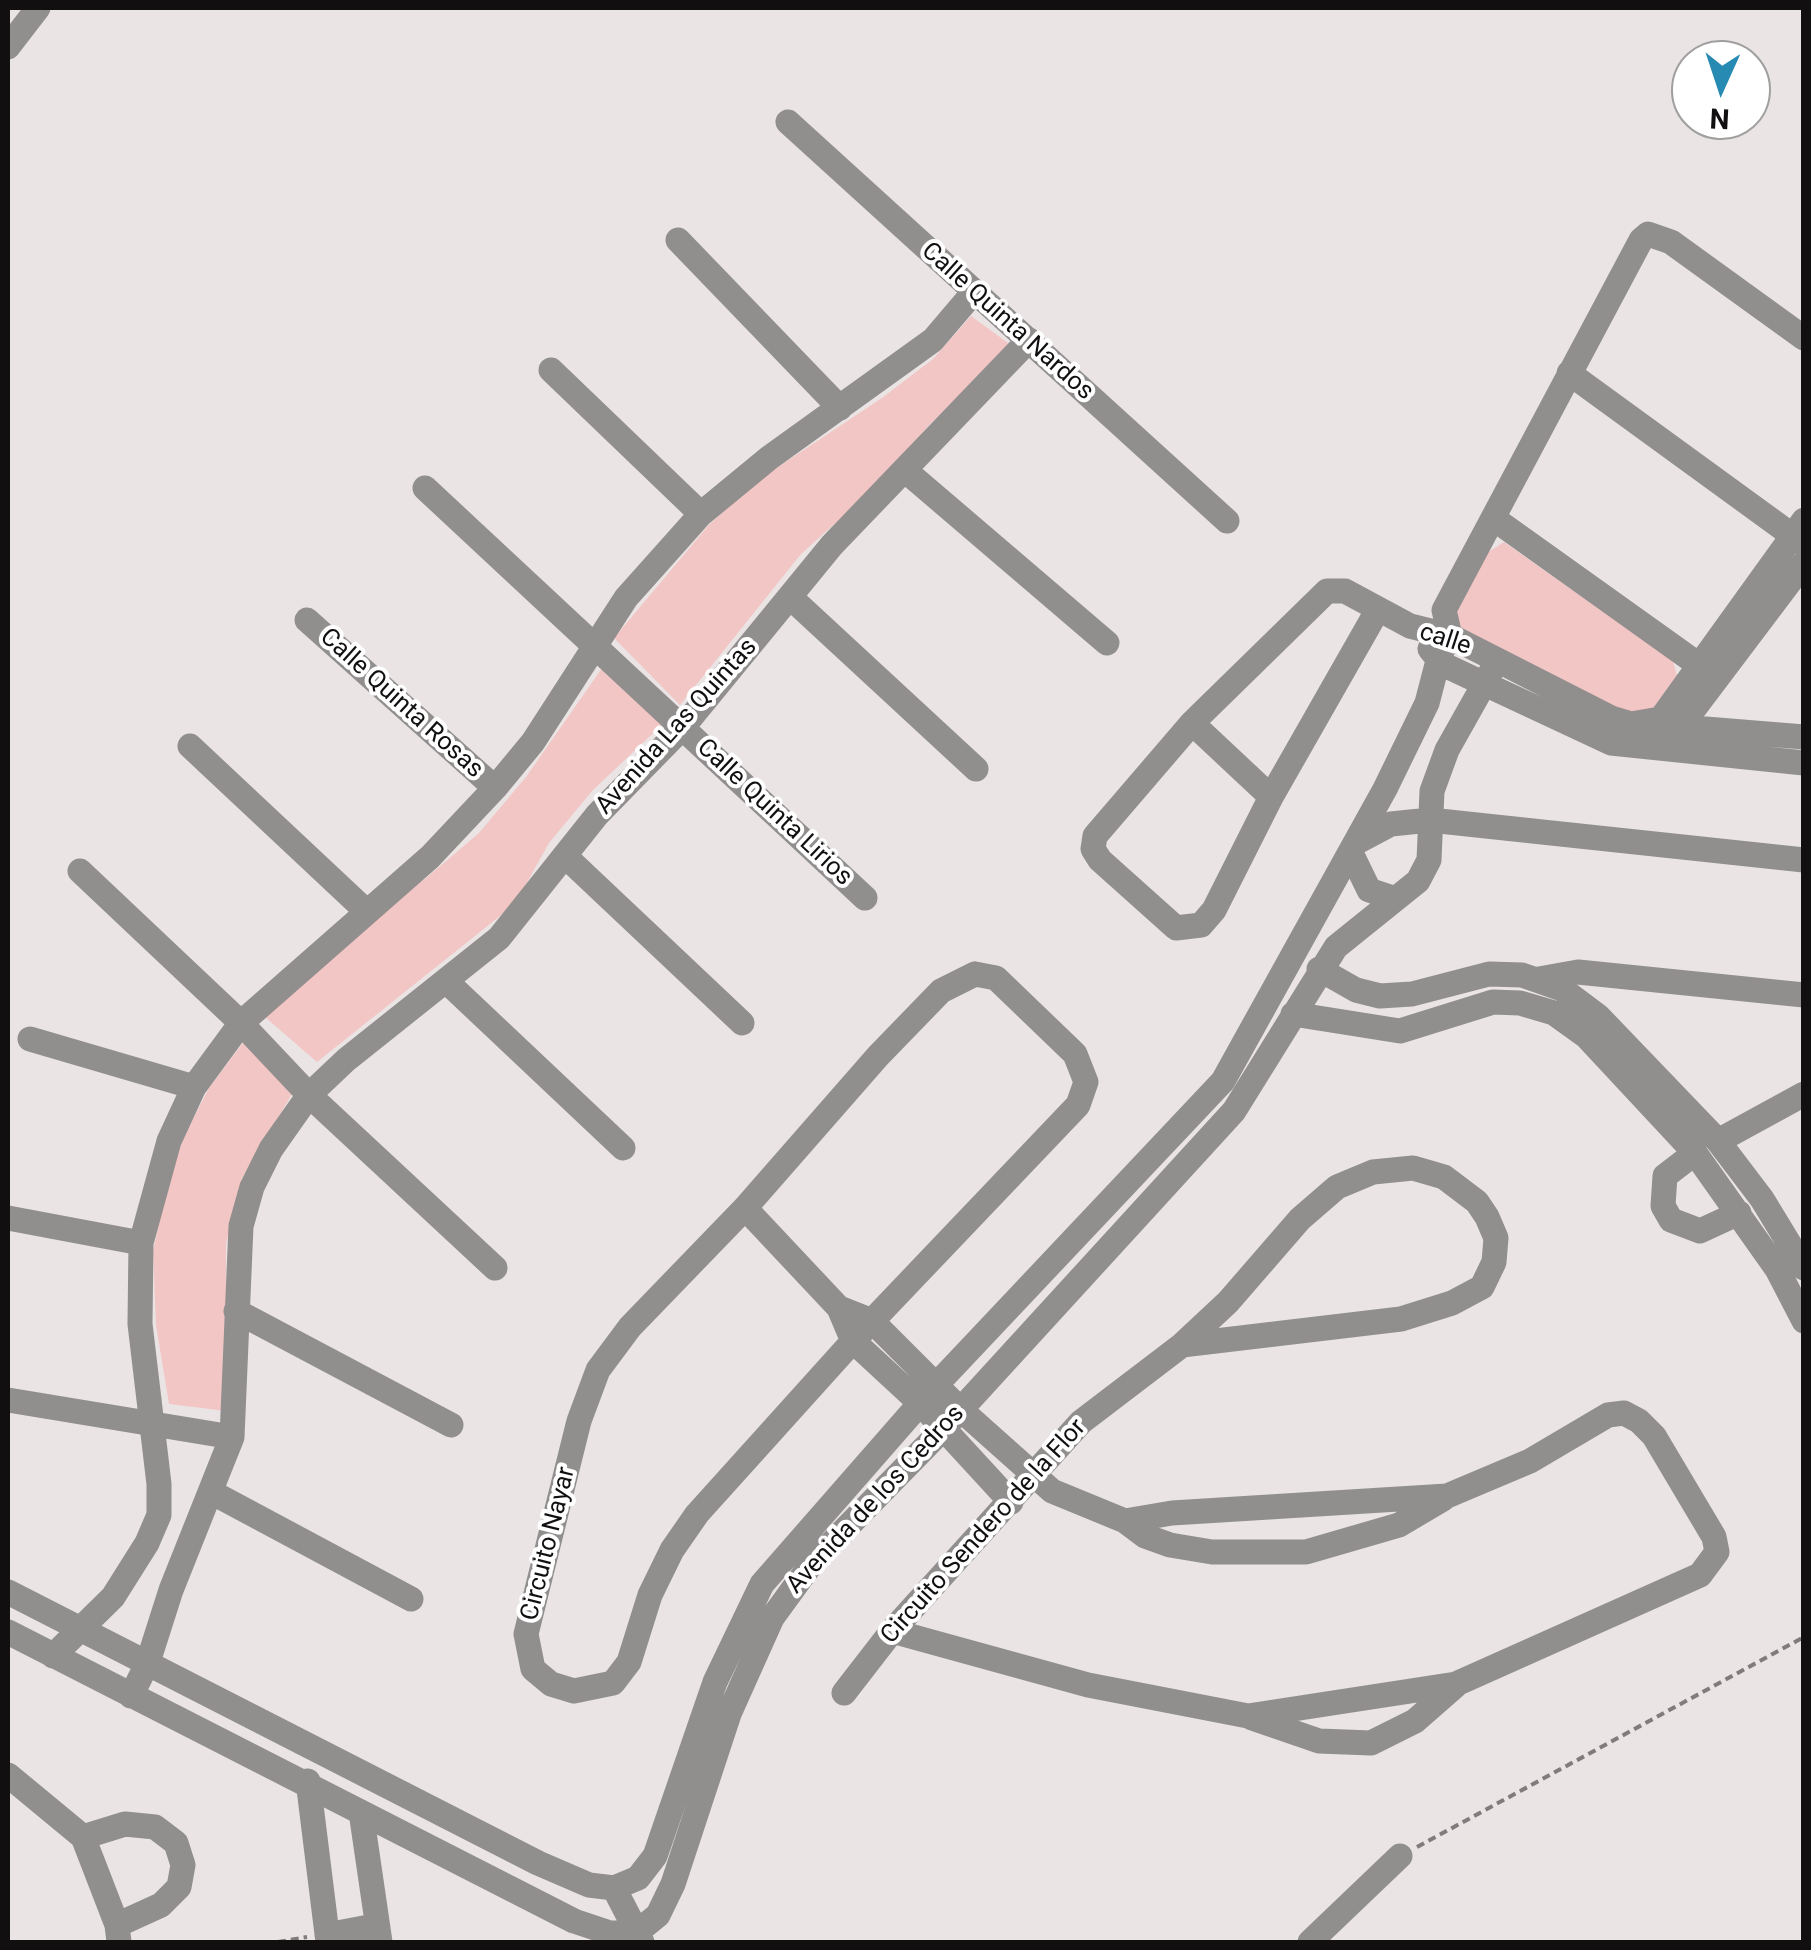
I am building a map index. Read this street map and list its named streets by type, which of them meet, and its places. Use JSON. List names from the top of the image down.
{
  "streets": {
    "street": [
      "Calle Quinta Nardos",
      "calle",
      "Calle Quinta Rosas",
      "Avenida Las Quintas",
      "Calle Quinta Lirios",
      "Avenida de los Cedros",
      "Circuito Sendero de la Flor",
      "Circuito Nayar"
    ]
  },
  "crossings": [
    ["Calle Quinta Nardos", "Avenida Las Quintas"],
    ["calle", "Avenida de los Cedros"],
    ["Avenida Las Quintas", "Calle Quinta Lirios"]
  ],
  "north": "bottom"
}
